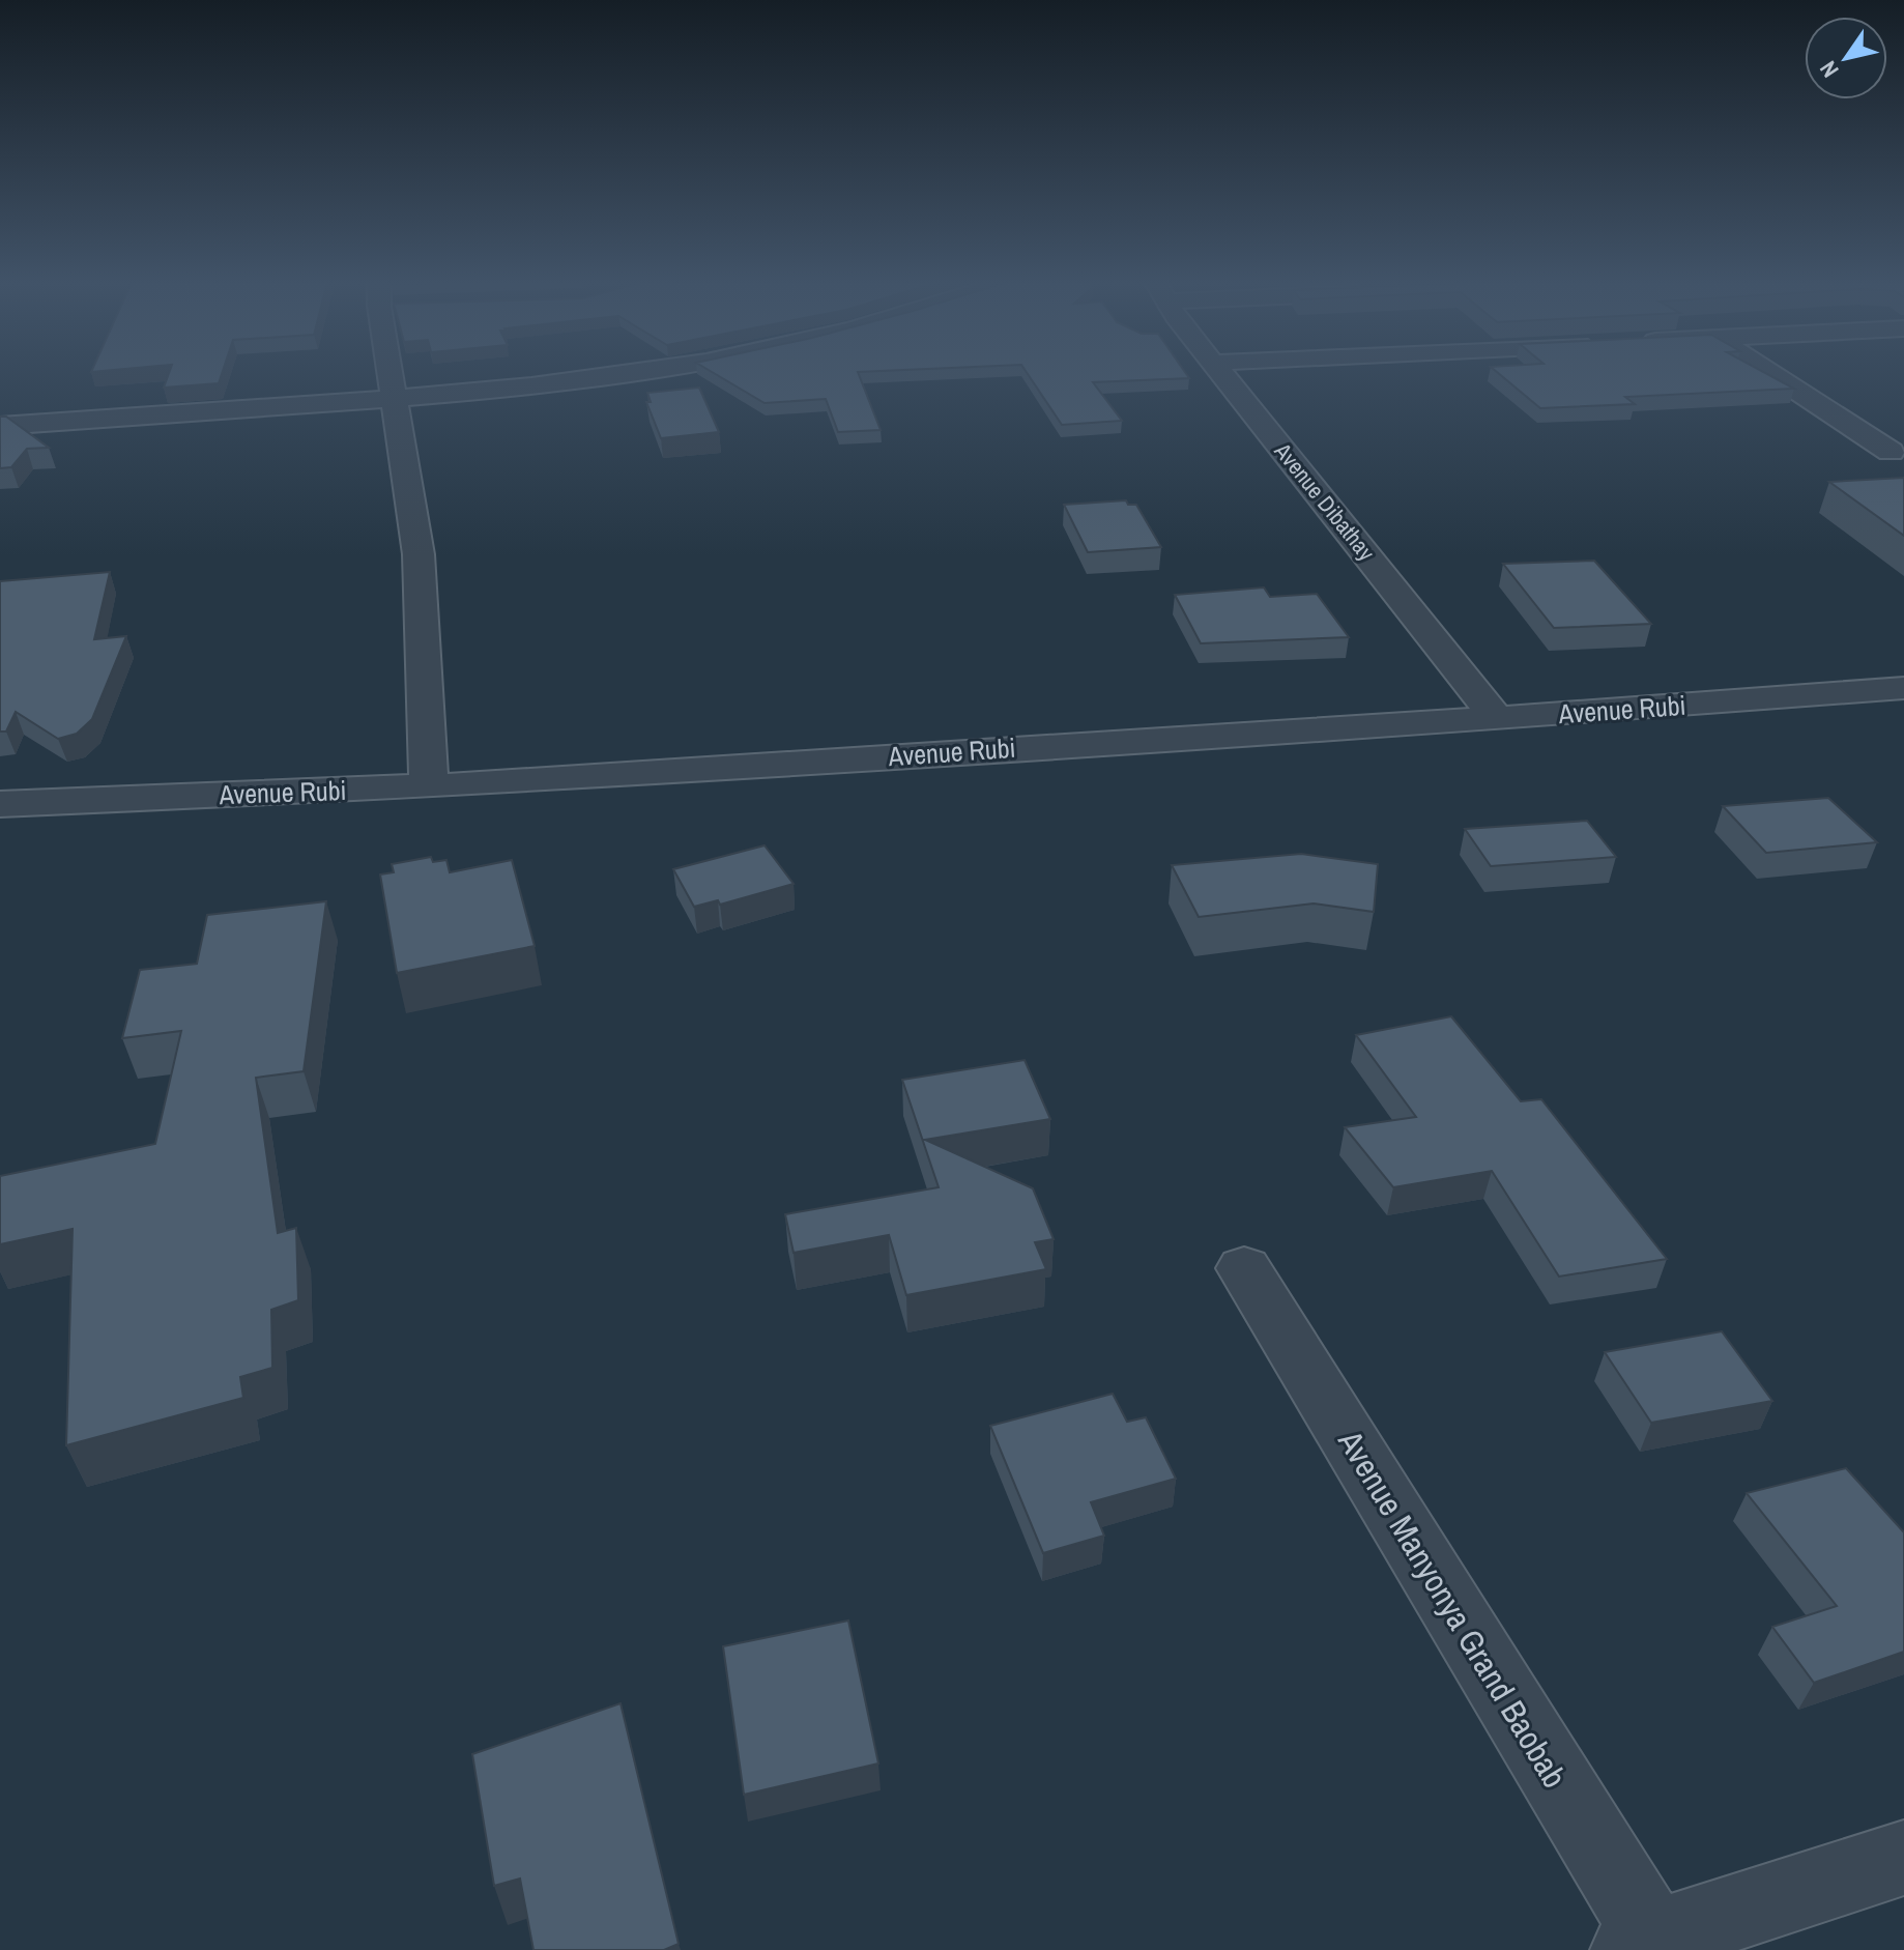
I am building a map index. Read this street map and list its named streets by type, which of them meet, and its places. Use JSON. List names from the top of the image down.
{
  "streets": {
    "street": ["Avenue Dibathay", "Avenue Rubi", "Avenue Manyonya Grand Baobab"]
  },
  "crossings": [
    ["Avenue Dibathay", "Avenue Rubi"]
  ],
  "north": "bottom left"
}
